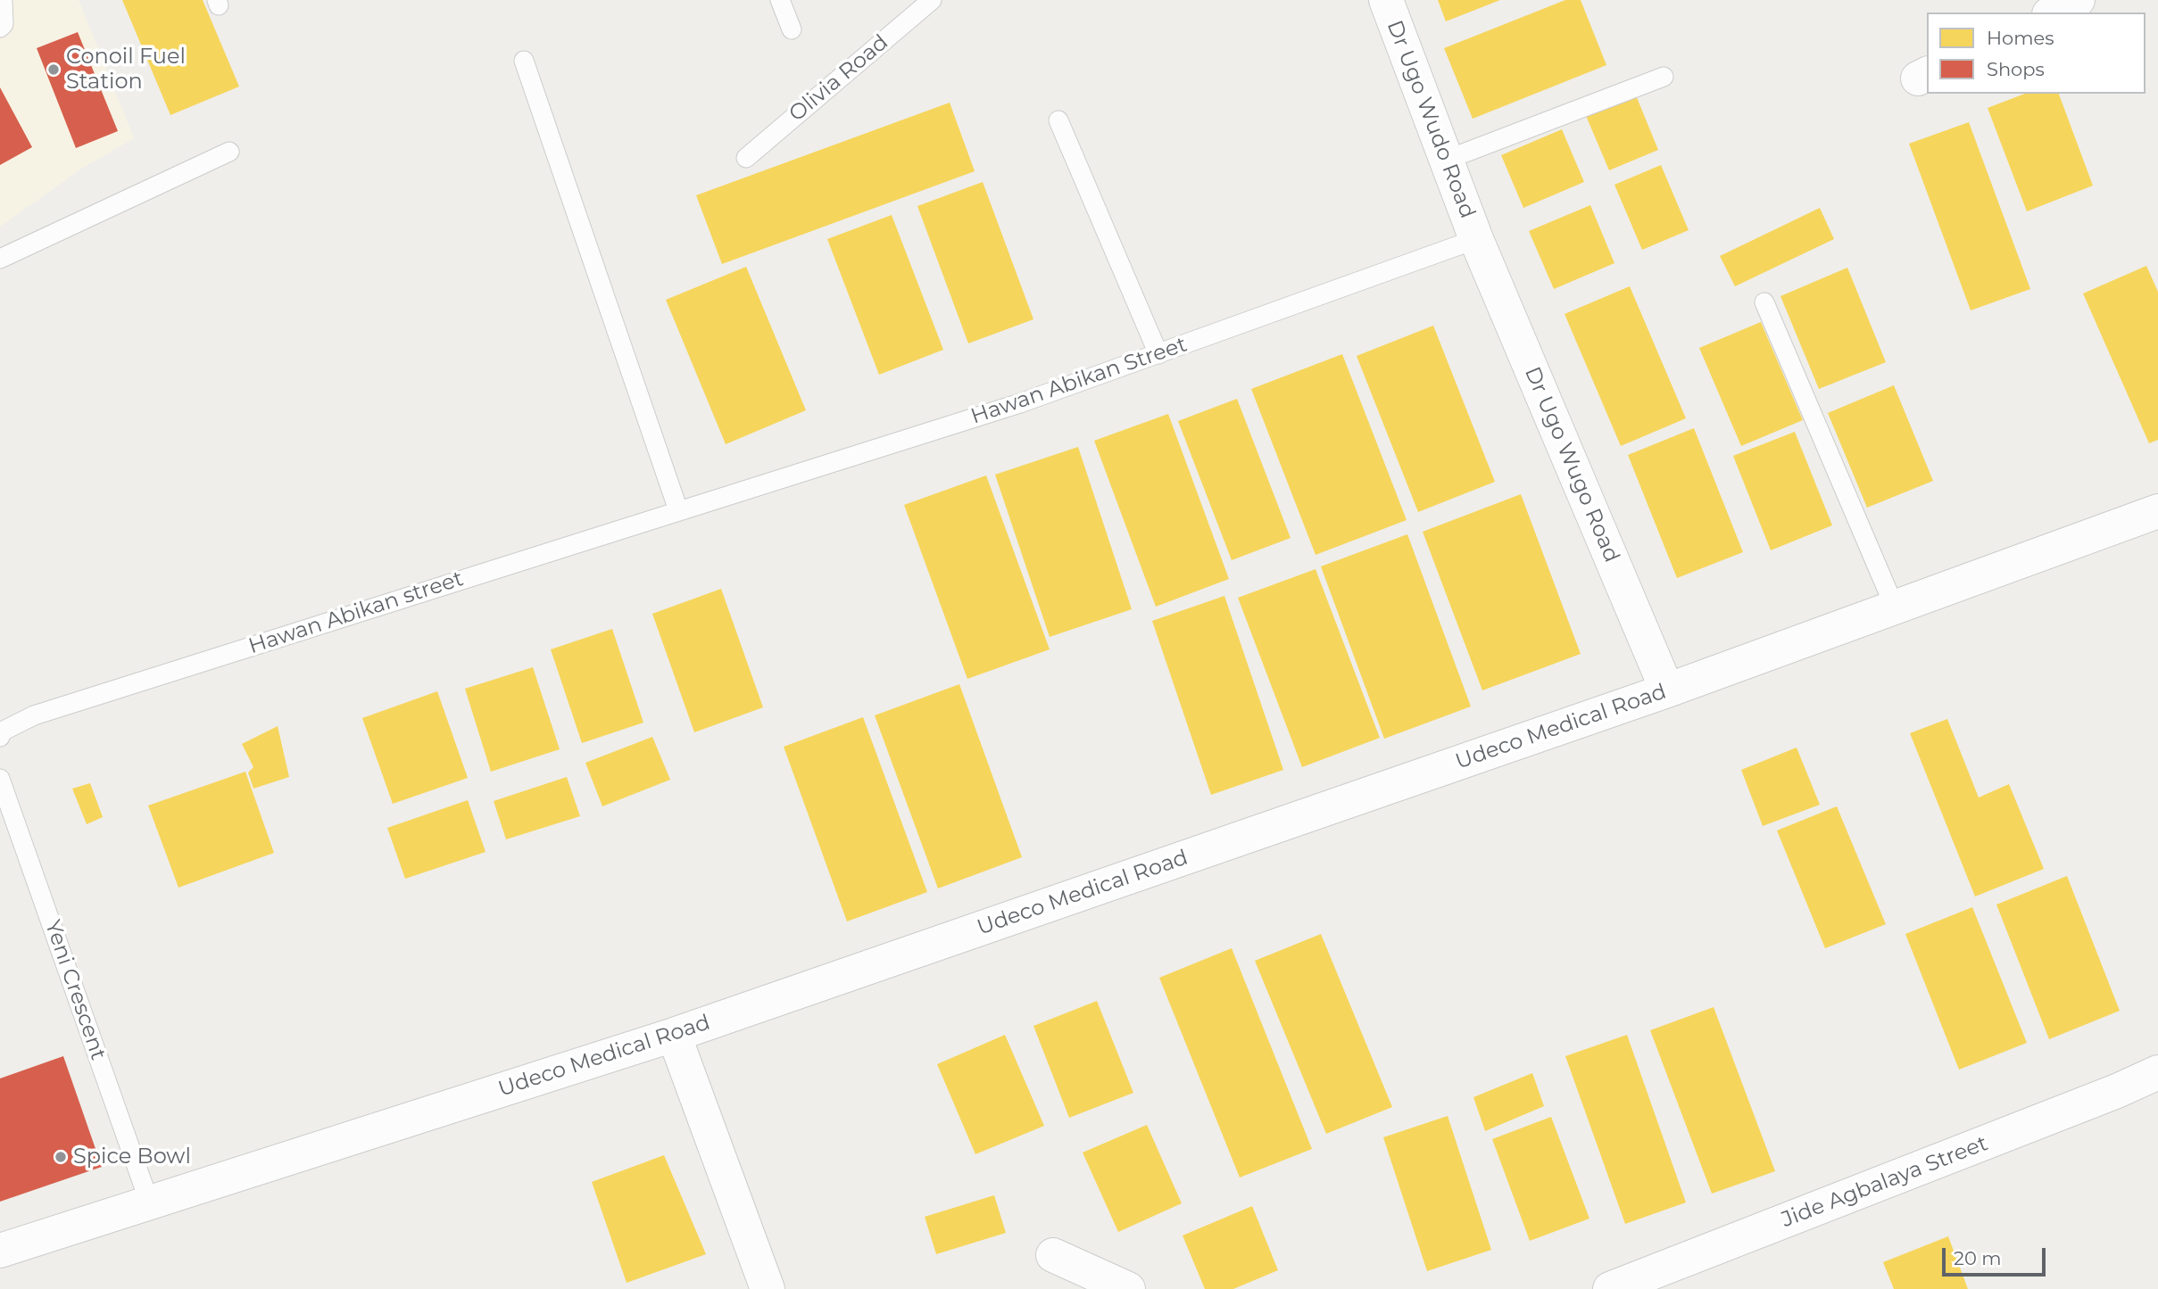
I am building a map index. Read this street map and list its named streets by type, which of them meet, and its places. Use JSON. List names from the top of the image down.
{
  "streets": {
    "street": [
      "Dr Ugo Wudo Road",
      "Dr Ugo Wugo Road",
      "Udeco Medical Road",
      "Jide Agbalaya Street"
    ],
    "lane": [
      "Olivia Road",
      "Hawan Abikan Street",
      "Hawan Abikan street",
      "Yeni Crescent"
    ]
  },
  "crossings": [
    ["Dr Ugo Wudo Road", "Hawan Abikan Street"],
    ["Dr Ugo Wudo Road", "Dr Ugo Wugo Road"],
    ["Hawan Abikan Street", "Dr Ugo Wugo Road"],
    ["Hawan Abikan Street", "Hawan Abikan street"],
    ["Dr Ugo Wugo Road", "Udeco Medical Road"],
    ["Udeco Medical Road", "Yeni Crescent"]
  ],
  "places": ["Conoil Fuel Station", "Spice Bowl"],
  "legend": ["Homes", "Shops"],
  "scale_bar": "20 m"
}
